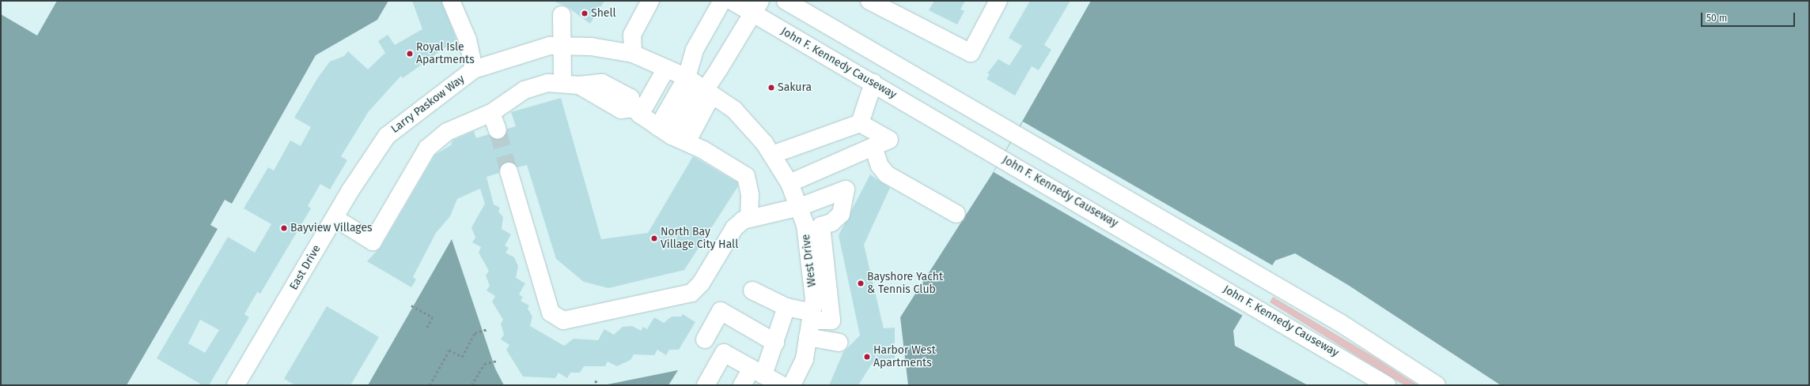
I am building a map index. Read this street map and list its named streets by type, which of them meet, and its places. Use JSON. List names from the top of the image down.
{
  "streets": {
    "main road": [
      "John F. Kennedy Causeway",
      "Larry Paskow Way",
      "West Drive",
      "East Drive"
    ]
  },
  "crossings": [
    ["Larry Paskow Way", "West Drive"],
    ["Larry Paskow Way", "East Drive"]
  ],
  "places": [
    "Shell",
    "Royal Isle Apartments",
    "Sakura",
    "Bayview Villages",
    "North Bay Village City Hall",
    "Bayshore Yacht & Tennis Club",
    "Harbor West Apartments"
  ],
  "scale_bar": "50 m"
}
